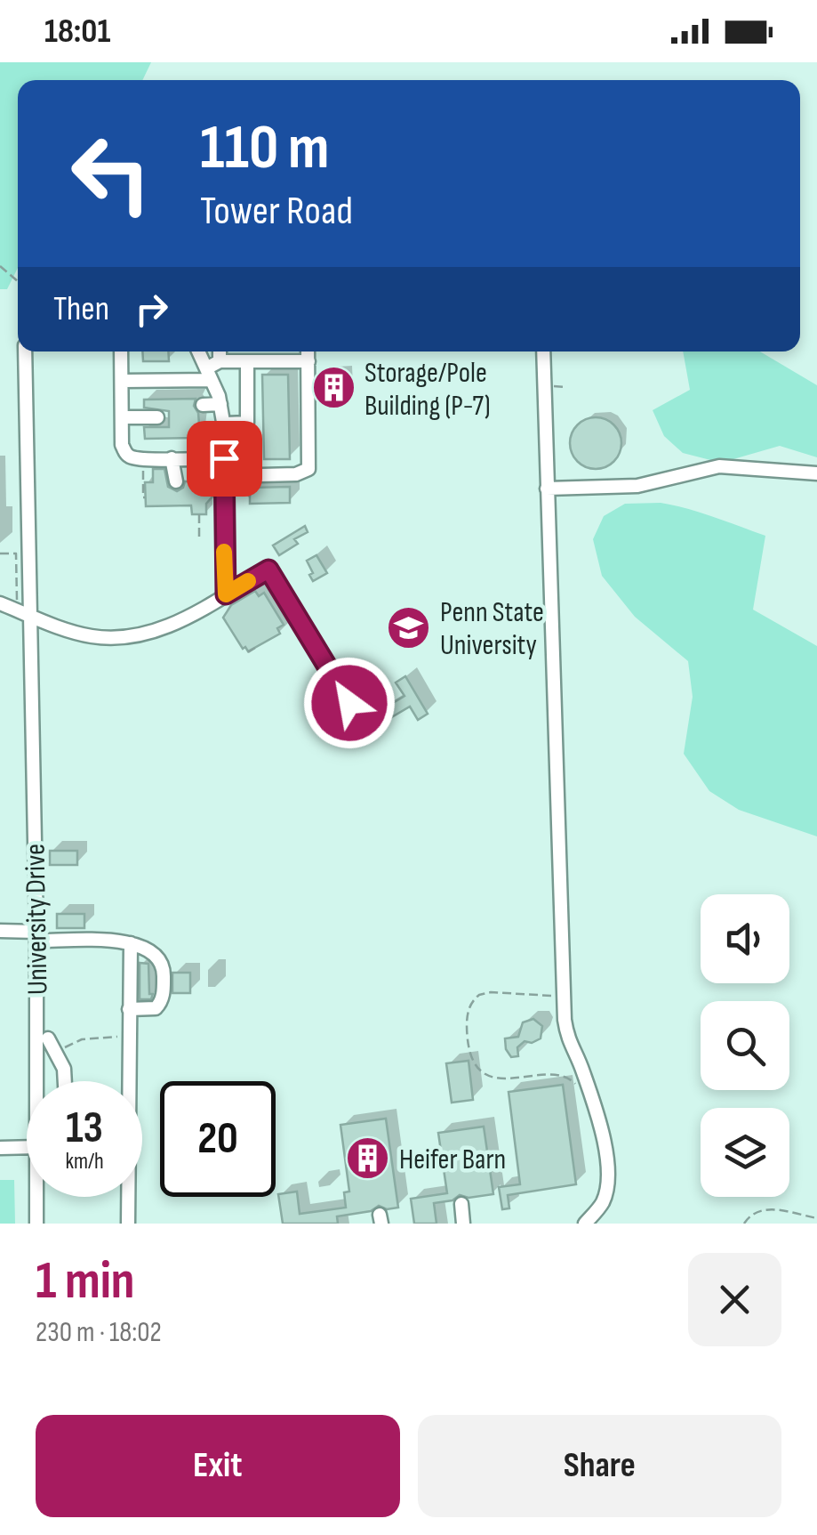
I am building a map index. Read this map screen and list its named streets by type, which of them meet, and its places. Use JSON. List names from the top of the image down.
{
  "streets": {
    "street": ["University Drive"]
  },
  "places": {
    "building": ["Storage/Pole Building (P-7)", "Heifer Barn"],
    "school or university": ["Penn State University"]
  },
  "page": {
    "status": "18:01",
    "turn": ["110 m", "Tower Road"],
    "then": "Then",
    "speed": "13 km/h",
    "limit": "20",
    "heading": ["1 min", "230 m · 18:02"],
    "buttons": ["Exit", "Share"]
  }
}
